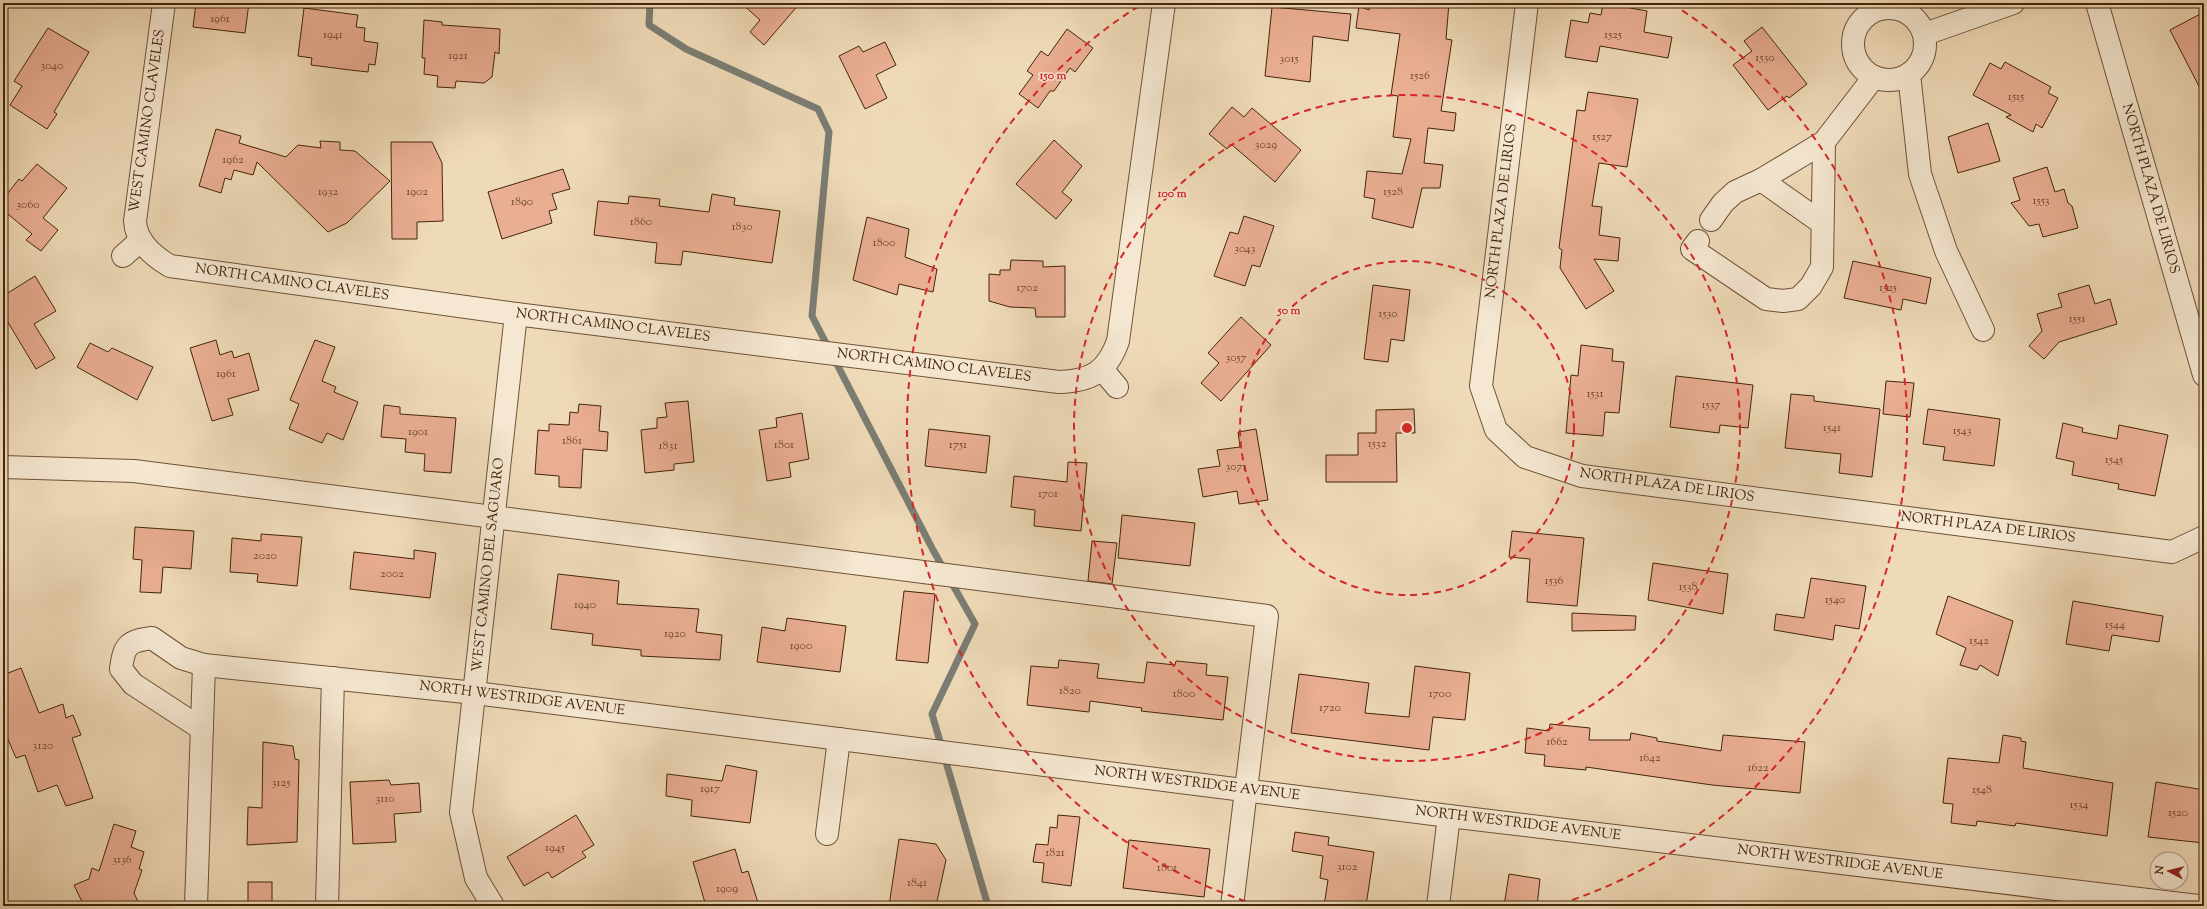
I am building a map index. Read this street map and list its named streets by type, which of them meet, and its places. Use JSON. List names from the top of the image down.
{
  "streets": {
    "street": [
      "WEST CAMINO CLAVELES",
      "NORTH PLAZA DE LIRIOS",
      "NORTH CAMINO CLAVELES",
      "WEST CAMINO DEL SAGUARO",
      "NORTH WESTRIDGE AVENUE"
    ]
  },
  "crossings": [
    ["WEST CAMINO CLAVELES", "NORTH CAMINO CLAVELES"],
    ["NORTH CAMINO CLAVELES", "WEST CAMINO DEL SAGUARO"],
    ["WEST CAMINO DEL SAGUARO", "NORTH WESTRIDGE AVENUE"]
  ],
  "house_numbers": [
    "1961",
    "1941",
    "1525",
    "1921",
    "1530",
    "3015",
    "3040",
    "1526",
    "1515",
    "1527",
    "3029",
    "1962",
    "1932",
    "1902",
    "1528",
    "1553",
    "1890",
    "3060",
    "1860",
    "1830",
    "1800",
    "3043",
    "1702",
    "1525",
    "1530",
    "1551",
    "3057",
    "1961",
    "1531",
    "1537",
    "1541",
    "1543",
    "1901",
    "1861",
    "1532",
    "1801",
    "1751",
    "1831",
    "1545",
    "3071",
    "1701",
    "2020",
    "2002",
    "1536",
    "1538",
    "1540",
    "1940",
    "1544",
    "1920",
    "1542",
    "1900",
    "1820",
    "1800",
    "1700",
    "1720",
    "1662",
    "3120",
    "1642",
    "1622",
    "3125",
    "1917",
    "1548",
    "3110",
    "1534",
    "1520",
    "1945",
    "1821",
    "3136",
    "3102",
    "1801",
    "1841",
    "1909"
  ],
  "north": "left",
  "rings": ["150 m", "100 m", "50 m"]
}
